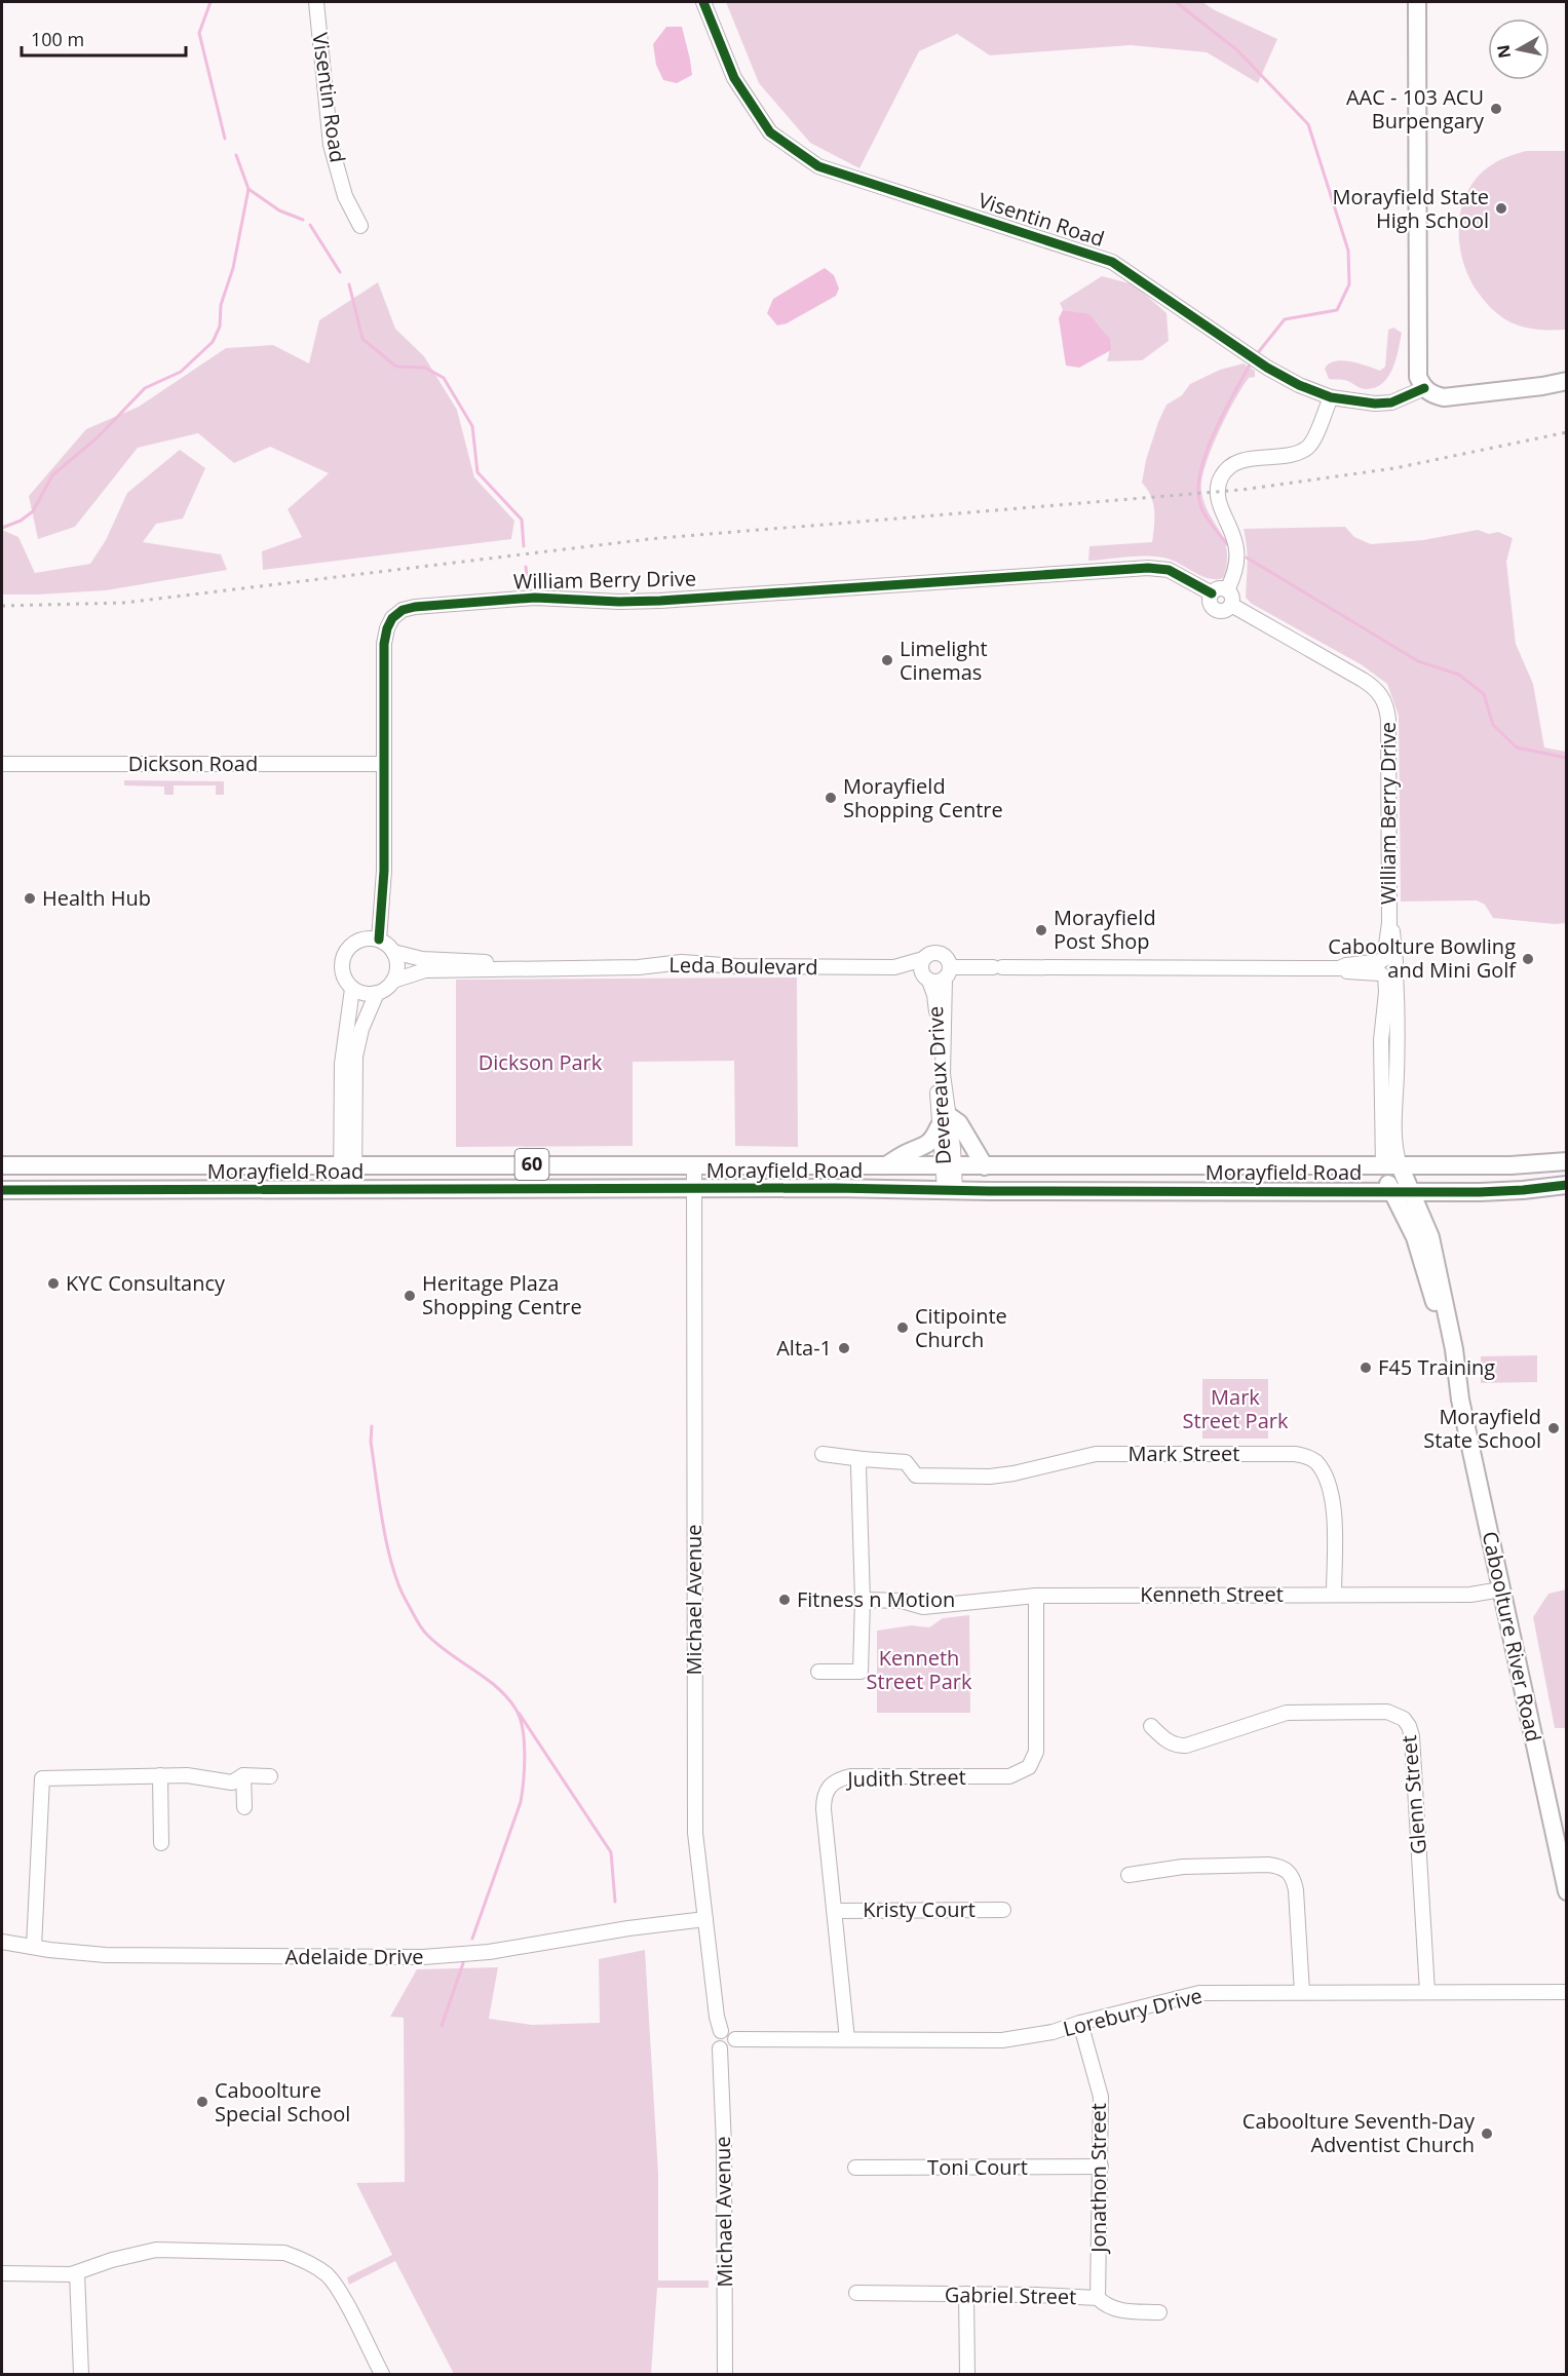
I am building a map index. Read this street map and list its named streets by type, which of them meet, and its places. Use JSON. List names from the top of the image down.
{
  "streets": {
    "main road": ["60", "Morayfield Road", "Caboolture River Road"],
    "street": [
      "Visentin Road",
      "William Berry Drive",
      "Dickson Road",
      "Leda Boulevard",
      "Devereaux Drive",
      "Mark Street",
      "Kenneth Street",
      "Michael Avenue",
      "Judith Street",
      "Glenn Street",
      "Kristy Court",
      "Adelaide Drive",
      "Lorebury Drive",
      "Toni Court",
      "Jonathon Street",
      "Gabriel Street"
    ]
  },
  "crossings": [
    ["William Berry Drive", "Dickson Road"],
    ["William Berry Drive", "Leda Boulevard"],
    ["William Berry Drive", "Morayfield Road"],
    ["William Berry Drive", "Caboolture River Road"],
    ["Leda Boulevard", "Devereaux Drive"],
    ["Devereaux Drive", "Morayfield Road"],
    ["Morayfield Road", "Michael Avenue"],
    ["Morayfield Road", "Caboolture River Road"],
    ["Mark Street", "Kenneth Street"],
    ["Kenneth Street", "Caboolture River Road"],
    ["Kenneth Street", "Judith Street"],
    ["Michael Avenue", "Adelaide Drive"],
    ["Michael Avenue", "Lorebury Drive"],
    ["Judith Street", "Kristy Court"],
    ["Judith Street", "Lorebury Drive"],
    ["Glenn Street", "Lorebury Drive"],
    ["Lorebury Drive", "Jonathon Street"],
    ["Toni Court", "Jonathon Street"],
    ["Jonathon Street", "Gabriel Street"]
  ],
  "parks": ["Dickson Park", "Mark Street Park", "Kenneth Street Park"],
  "places": [
    "AAC - 103 ACU Burpengary",
    "Morayfield State High School",
    "Limelight Cinemas",
    "Morayfield Shopping Centre",
    "Health Hub",
    "Morayfield Post Shop",
    "Caboolture Bowling and Mini Golf",
    "KYC Consultancy",
    "Heritage Plaza Shopping Centre",
    "Citipointe Church",
    "Alta-1",
    "F45 Training",
    "Morayfield State School",
    "Fitness n Motion",
    "Caboolture Special School",
    "Caboolture Seventh-Day Adventist Church"
  ],
  "scale_bar": "100 m",
  "north": "left"
}
